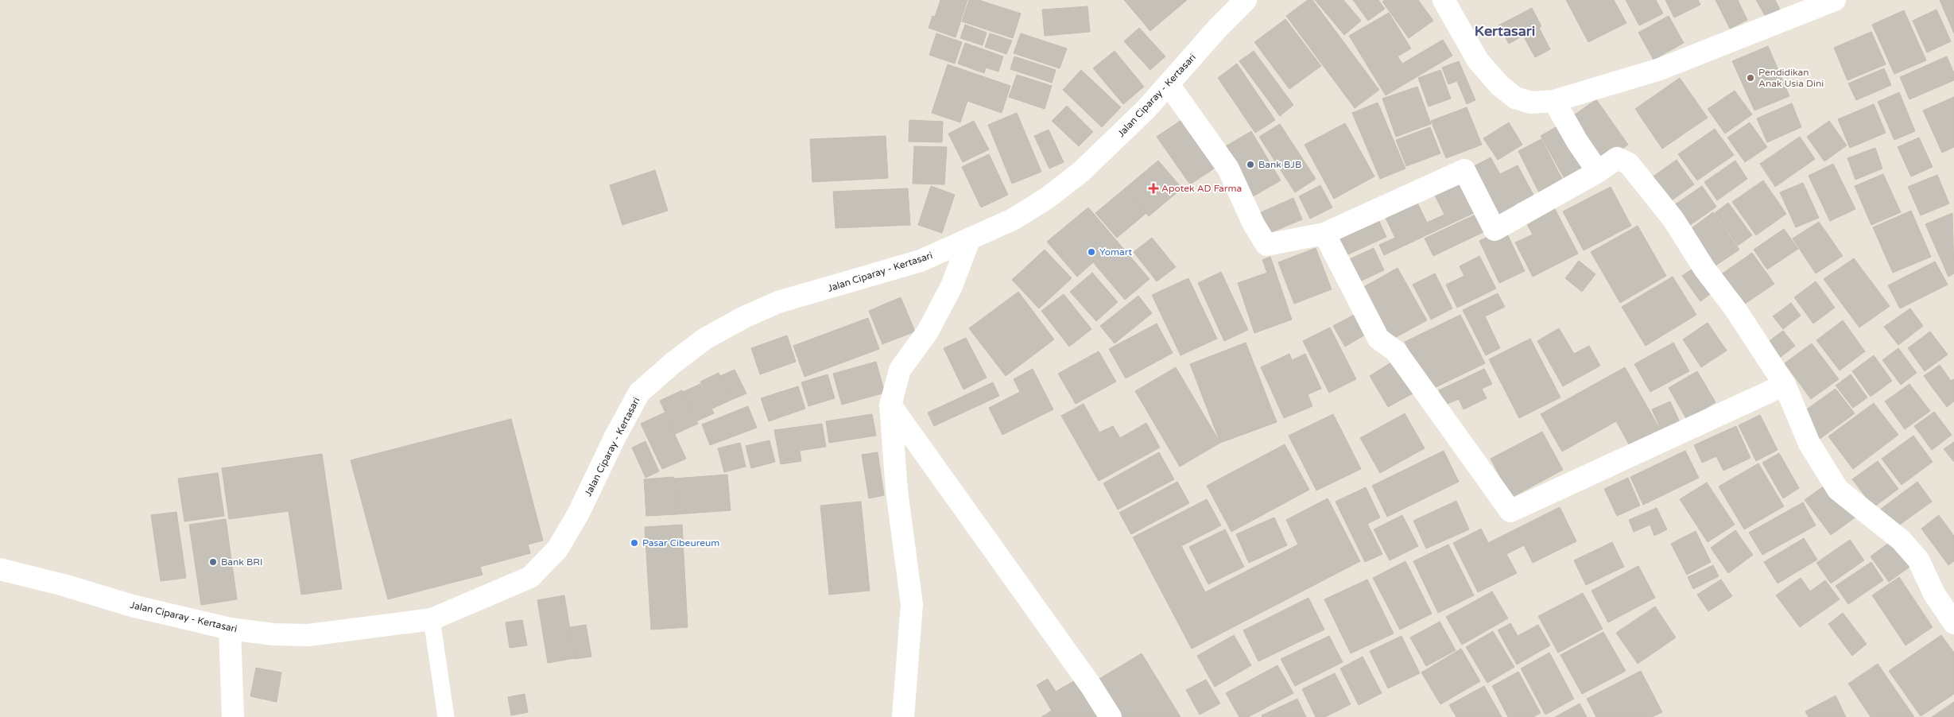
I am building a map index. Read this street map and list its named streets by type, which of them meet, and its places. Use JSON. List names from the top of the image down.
{
  "streets": {
    "street": ["Jalan Ciparay - Kertasari"]
  },
  "districts": ["Kertasari"],
  "places": {
    "other": [
      "Pendidikan Anak Usia Dini",
      "Bank BJB",
      "Yomart",
      "Pasar Cibeureum",
      "Bank BRI"
    ],
    "health": ["Apotek AD Farma"]
  }
}
